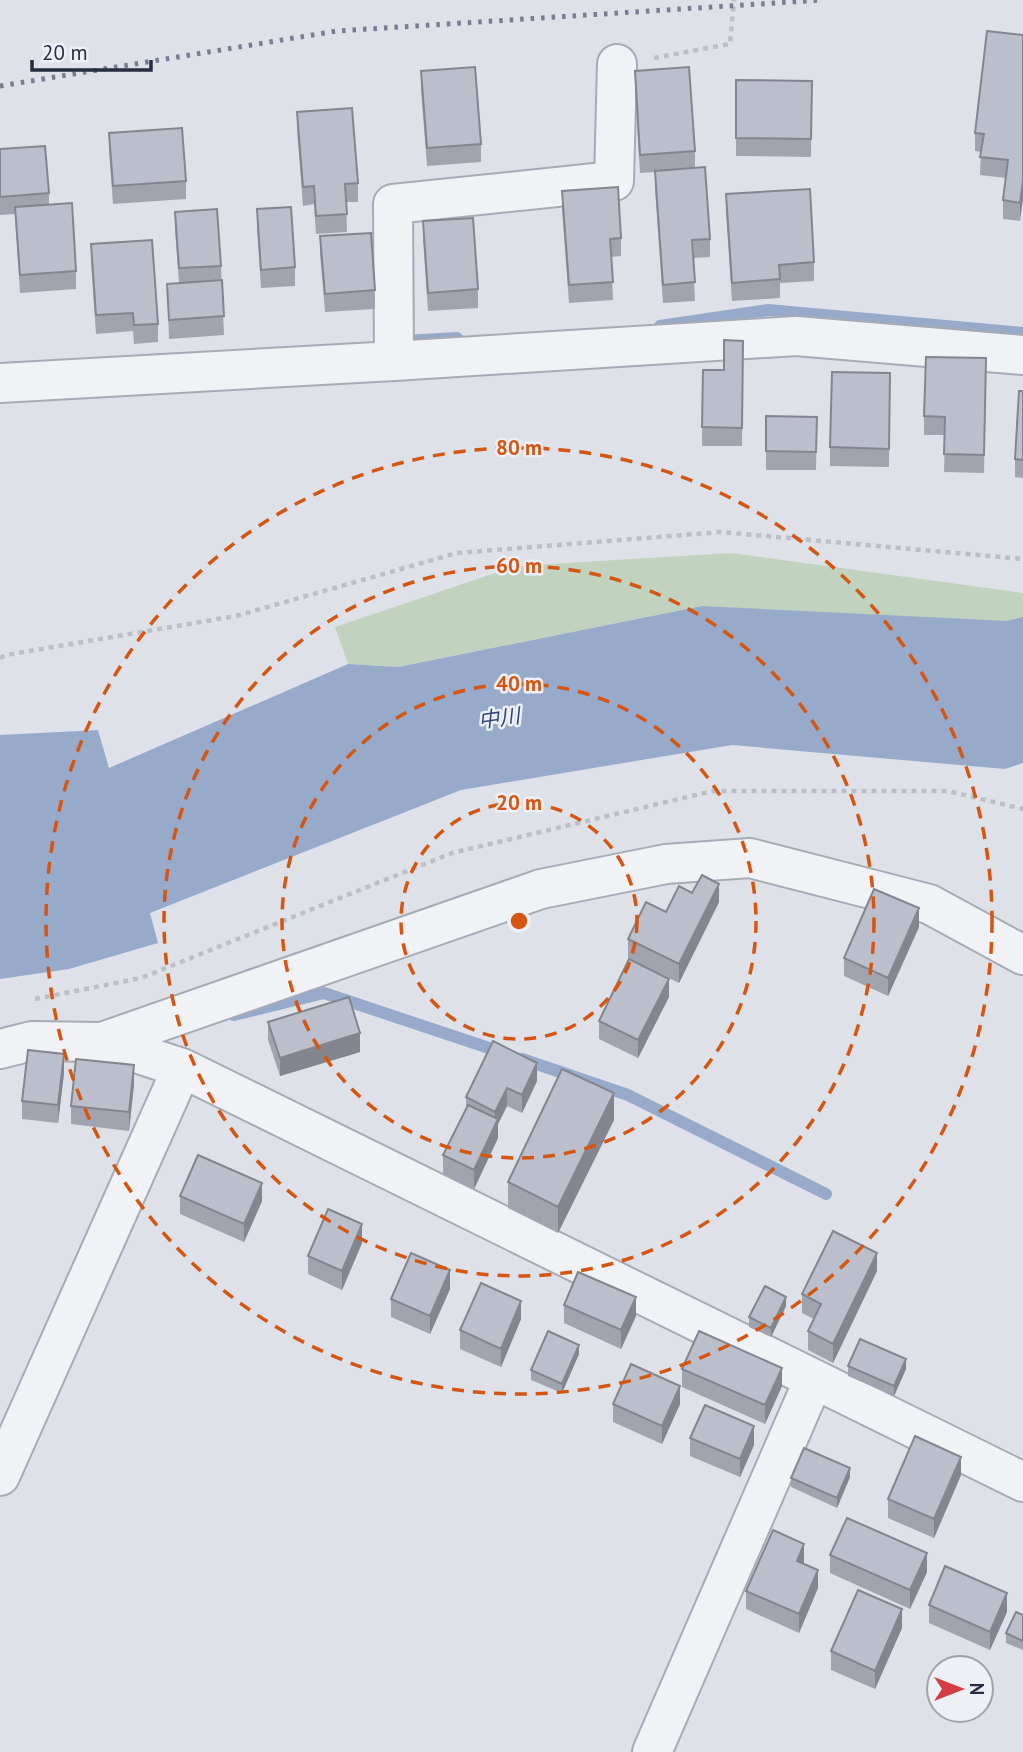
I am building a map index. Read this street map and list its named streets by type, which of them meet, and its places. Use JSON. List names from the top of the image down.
{
  "water": ["中川"],
  "scale_bar": "20 m",
  "north": "right",
  "rings": [
    "80 m",
    "60 m",
    "40 m",
    "20 m"
  ]
}
